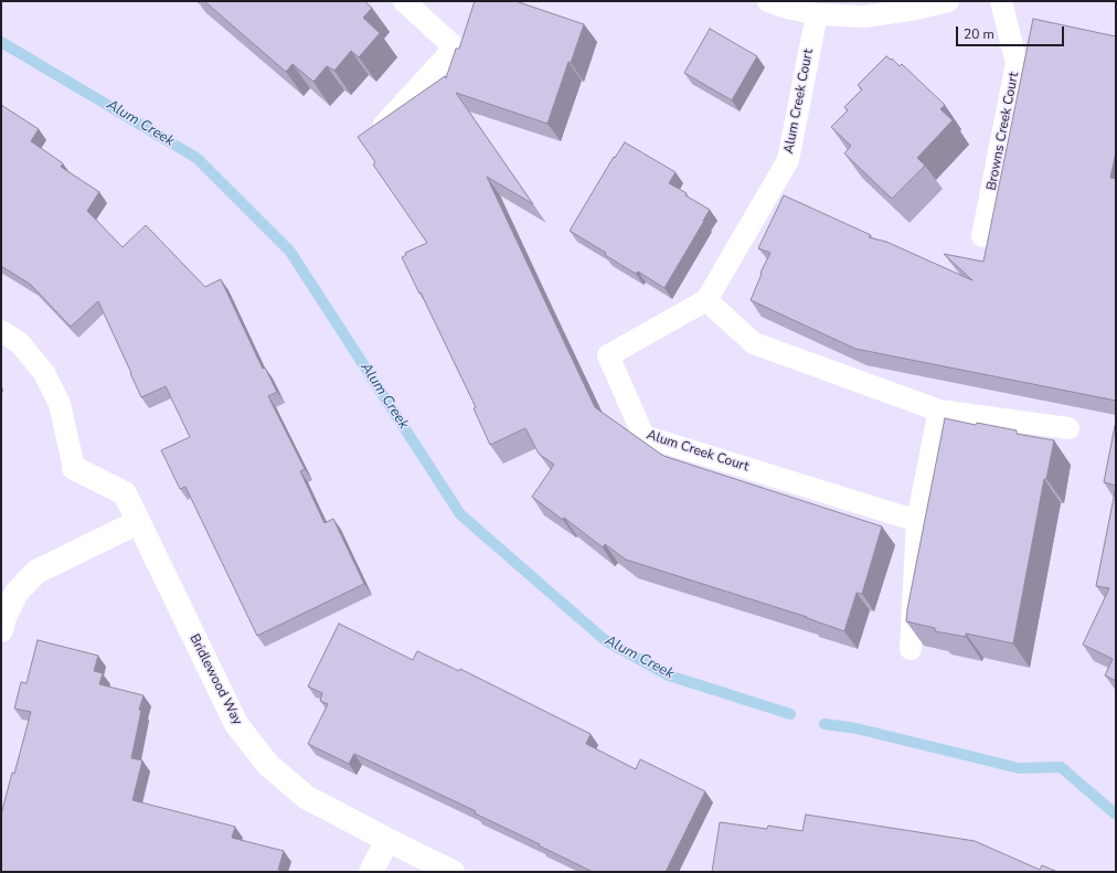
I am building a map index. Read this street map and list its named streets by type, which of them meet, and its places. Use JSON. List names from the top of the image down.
{
  "streets": {
    "street": ["Bridlewood Way"],
    "lane": ["Alum Creek Court", "Browns Creek Court"]
  },
  "water": ["Alum Creek"],
  "scale_bar": "20 m"
}
